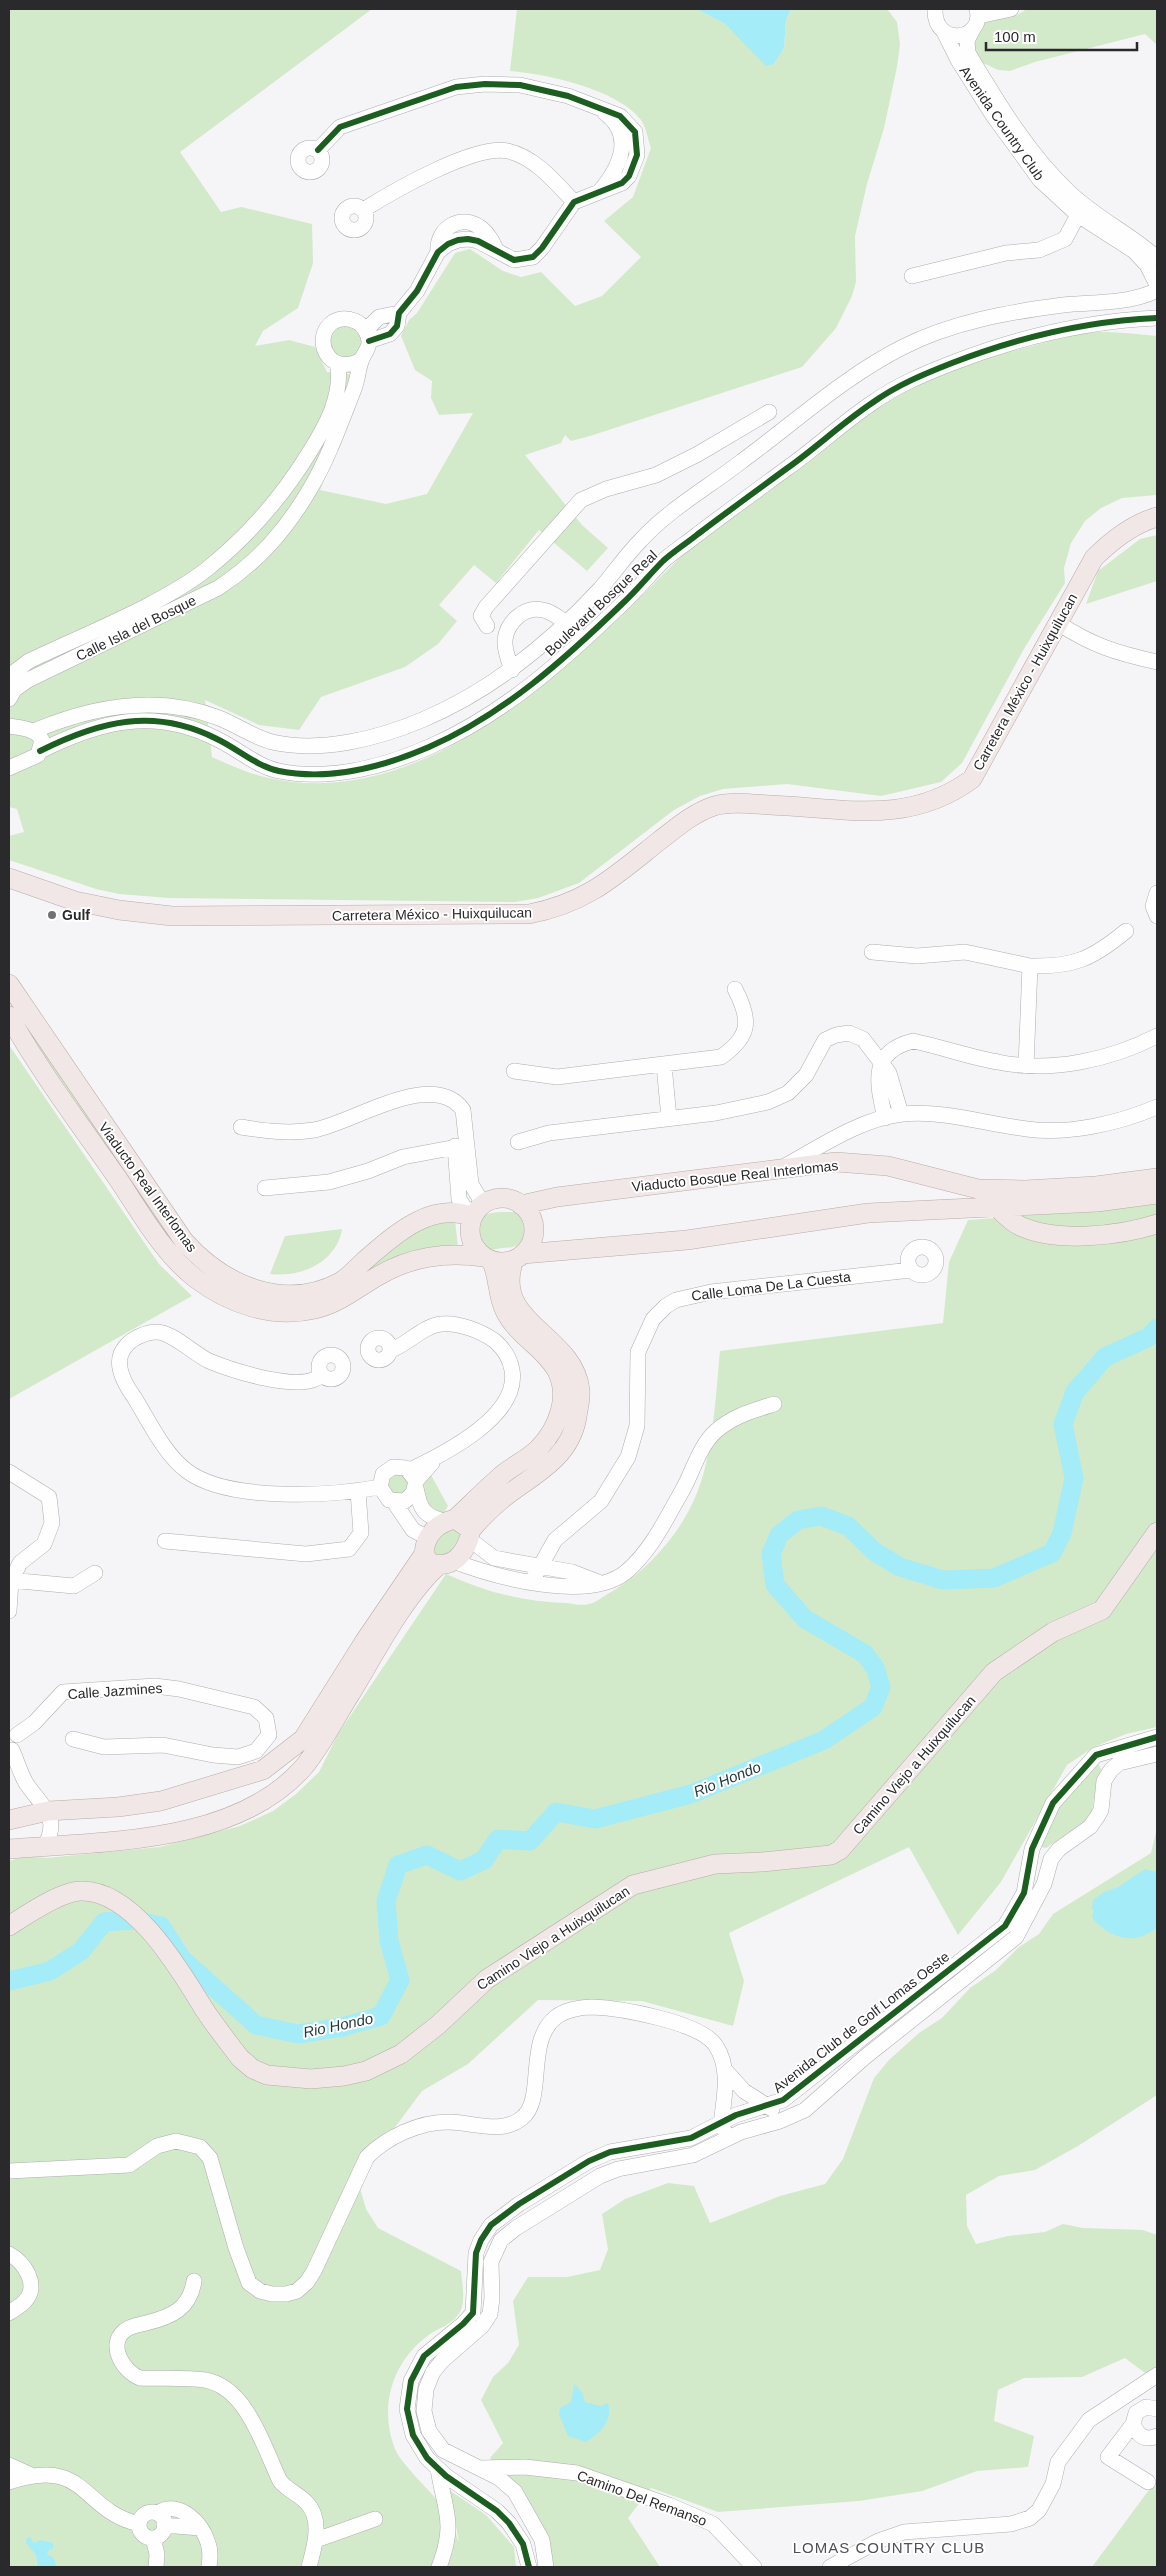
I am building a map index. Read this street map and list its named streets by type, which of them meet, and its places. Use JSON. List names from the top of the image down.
{
  "streets": {
    "main road": [
      "Carretera México - Huixquilucan",
      "Viaducto Bosque Real Interlomas",
      "Viaducto Real Interlomas",
      "Camino Viejo a Huixquilucan"
    ],
    "street": [
      "Avenida Country Club",
      "Boulevard Bosque Real",
      "Calle Isla del Bosque",
      "Calle Loma De La Cuesta",
      "Calle Jazmines",
      "Avenida Club de Golf Lomas Oeste",
      "Camino Del Remanso"
    ]
  },
  "crossings": [
    ["Avenida Country Club", "Boulevard Bosque Real"],
    ["Viaducto Bosque Real Interlomas", "Viaducto Real Interlomas"],
    ["Avenida Club de Golf Lomas Oeste", "Camino Del Remanso"]
  ],
  "districts": ["LOMAS COUNTRY CLUB"],
  "water": ["Rio Hondo"],
  "places": ["Gulf"],
  "scale_bar": "100 m"
}
